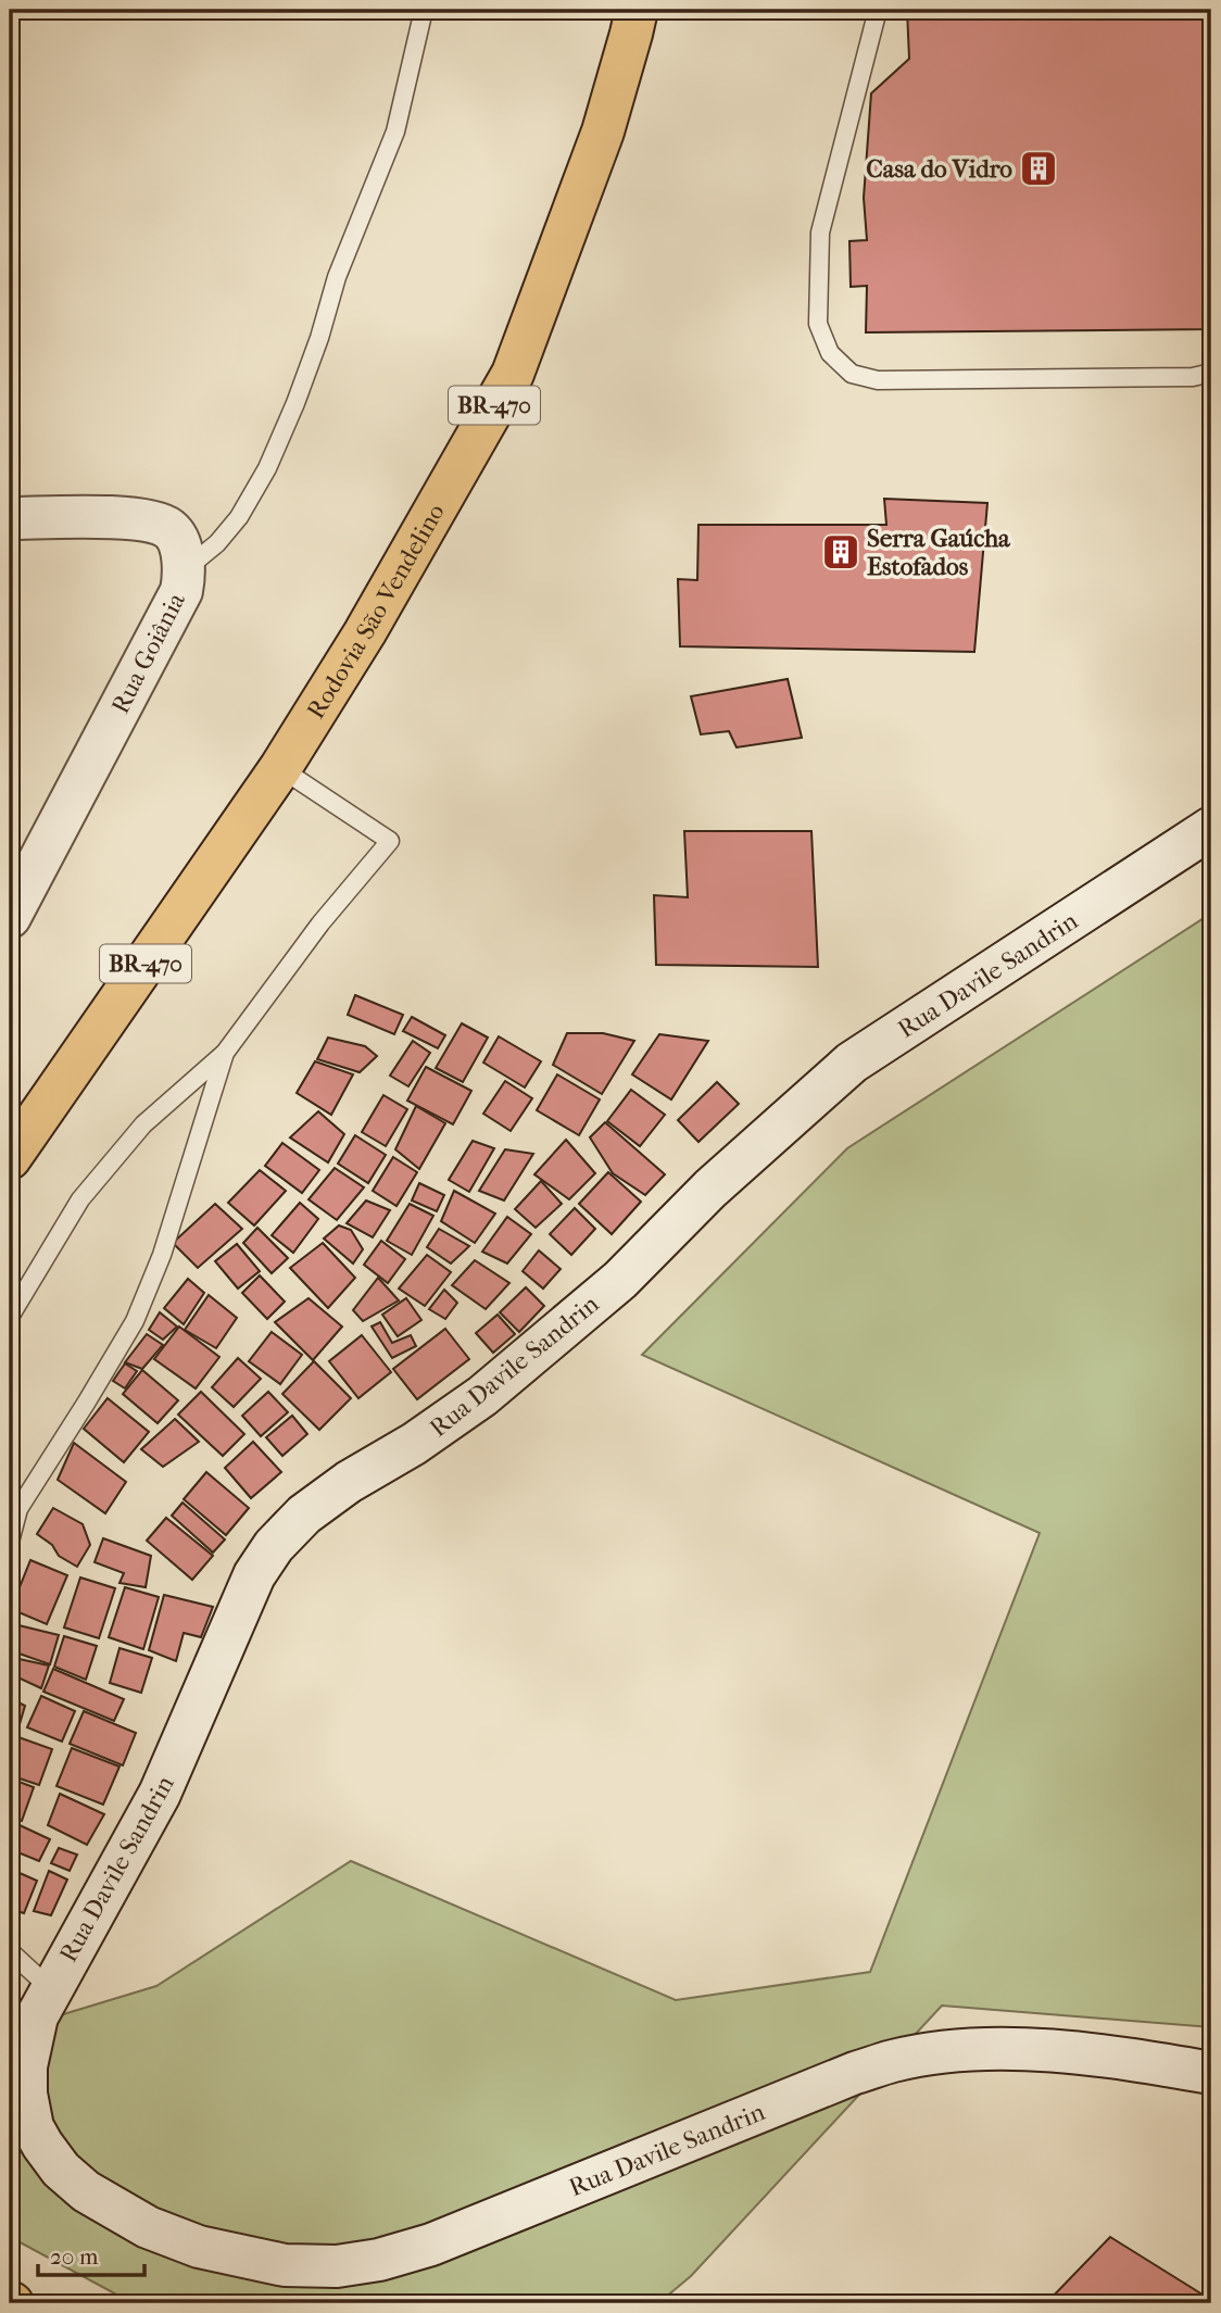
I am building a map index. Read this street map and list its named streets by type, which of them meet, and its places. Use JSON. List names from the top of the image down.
{
  "streets": {
    "highway": ["BR-470", "Rodovia São Vendelino"],
    "main road": ["Rua Goiânia", "Rua Davile Sandrin"]
  },
  "places": {
    "building": ["Casa do Vidro", "Serra Gaúcha Estofados"]
  },
  "scale_bar": "20 m"
}
